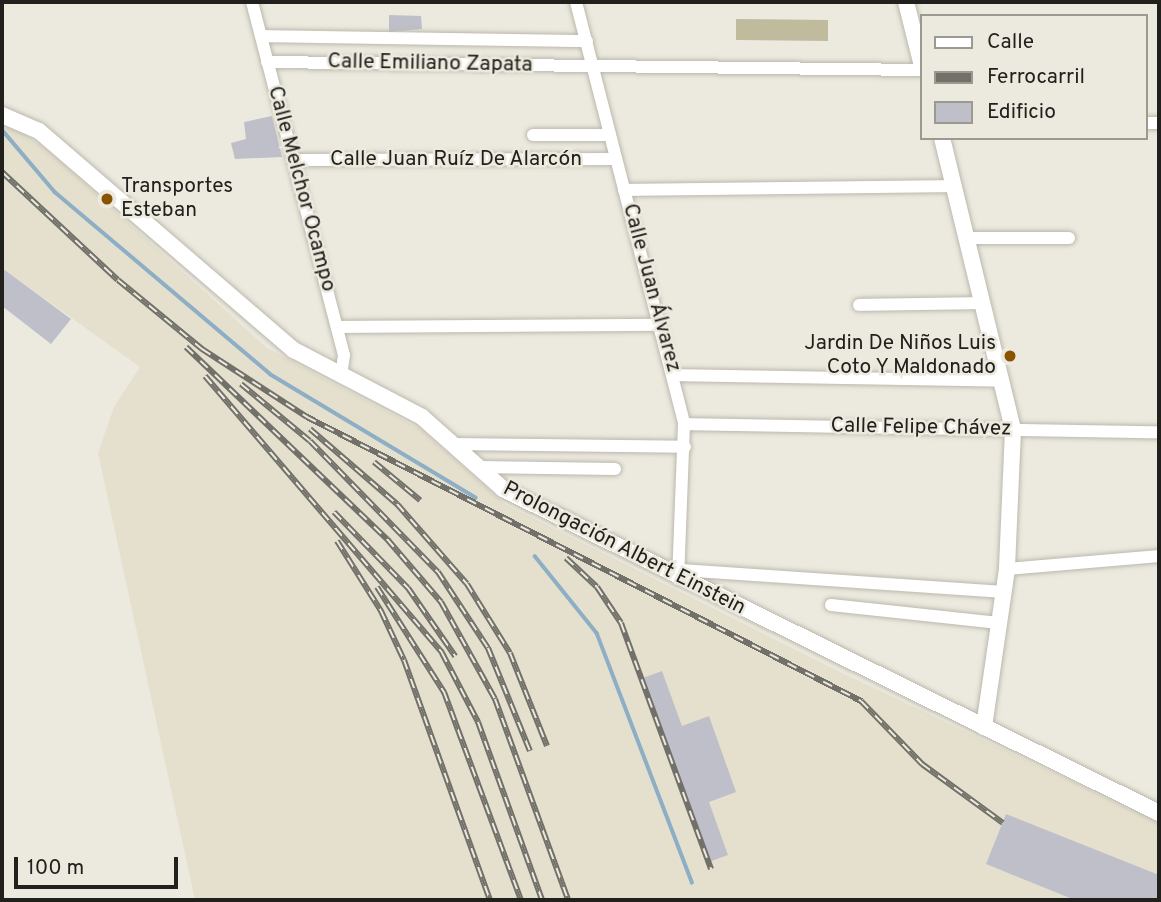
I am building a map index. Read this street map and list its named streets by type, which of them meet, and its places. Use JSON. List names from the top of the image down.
{
  "streets": {
    "main road": ["Prolongación Albert Einstein"],
    "street": [
      "Calle Emiliano Zapata",
      "Calle Juan Ruíz De Alarcón",
      "Calle Melchor Ocampo",
      "Calle Juan Álvarez",
      "Calle Felipe Chávez"
    ]
  },
  "crossings": [
    ["Calle Emiliano Zapata", "Calle Melchor Ocampo"],
    ["Calle Emiliano Zapata", "Calle Juan Álvarez"],
    ["Calle Juan Ruíz De Alarcón", "Calle Melchor Ocampo"],
    ["Calle Juan Ruíz De Alarcón", "Calle Juan Álvarez"],
    ["Calle Melchor Ocampo", "Prolongación Albert Einstein"],
    ["Calle Juan Álvarez", "Calle Felipe Chávez"],
    ["Calle Juan Álvarez", "Prolongación Albert Einstein"]
  ],
  "places": ["Transportes Esteban", "Jardin De Niños Luis Coto Y Maldonado"],
  "legend": ["Calle", "Ferrocarril", "Edificio"],
  "scale_bar": "100 m"
}
